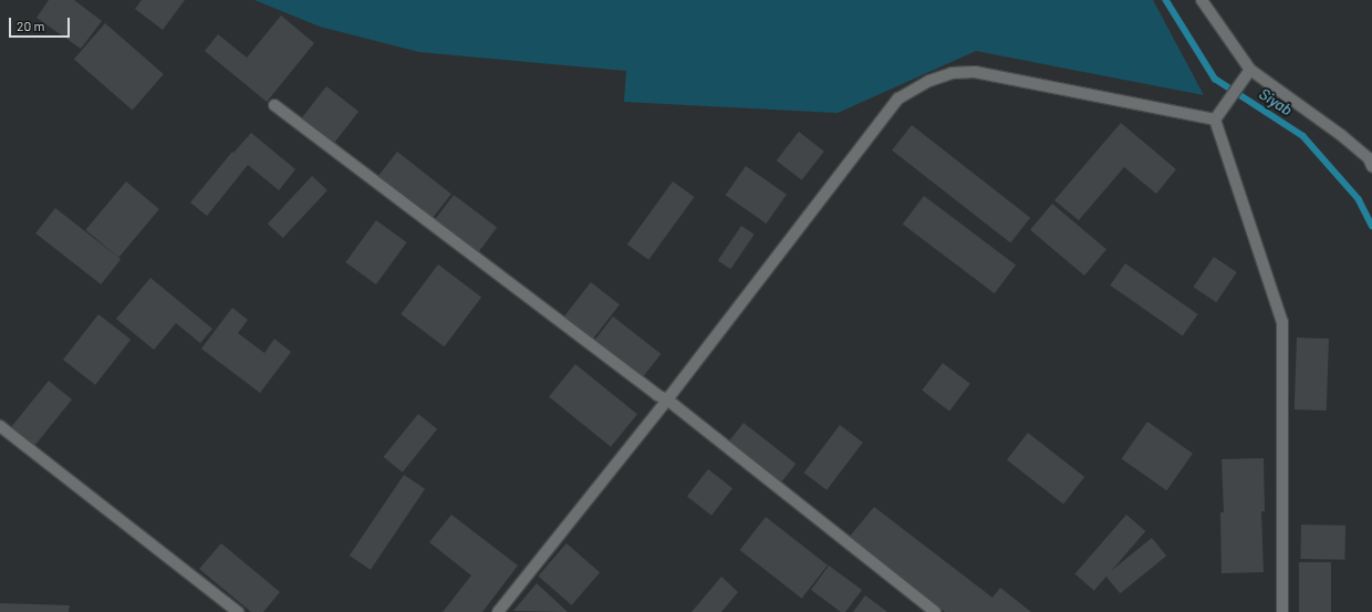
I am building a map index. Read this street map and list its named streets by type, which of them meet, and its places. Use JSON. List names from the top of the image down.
{
  "water": ["Siyab"],
  "scale_bar": "20 m"
}
